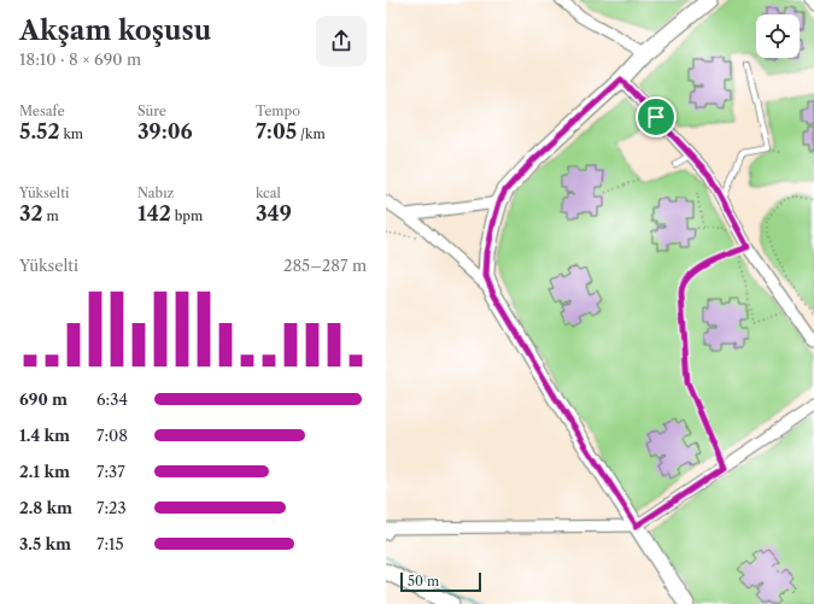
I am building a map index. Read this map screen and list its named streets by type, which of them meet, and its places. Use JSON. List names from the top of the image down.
{
  "scale_bar": "50 m",
  "page": {
    "heading": ["Akşam koşusu", "18:10 · 8 × 690 m"],
    "stats": [
      ["Mesafe", "5.52 km"],
      ["Süre", "39:06"],
      ["Tempo", "7:05 /km"],
      ["Yükselti", "32 m"],
      ["Nabız", "142 bpm"],
      ["kcal", "349"]
    ],
    "chart": ["Yükselti", "285–287 m"],
    "list": [
      {
        "name": "690 m",
        "note": "6:34"
      },
      {
        "name": "1.4 km",
        "note": "7:08"
      },
      {
        "name": "2.1 km",
        "note": "7:37"
      },
      {
        "name": "2.8 km",
        "note": "7:23"
      },
      {
        "name": "3.5 km",
        "note": "7:15"
      }
    ],
    "scale": "50 m"
  }
}
